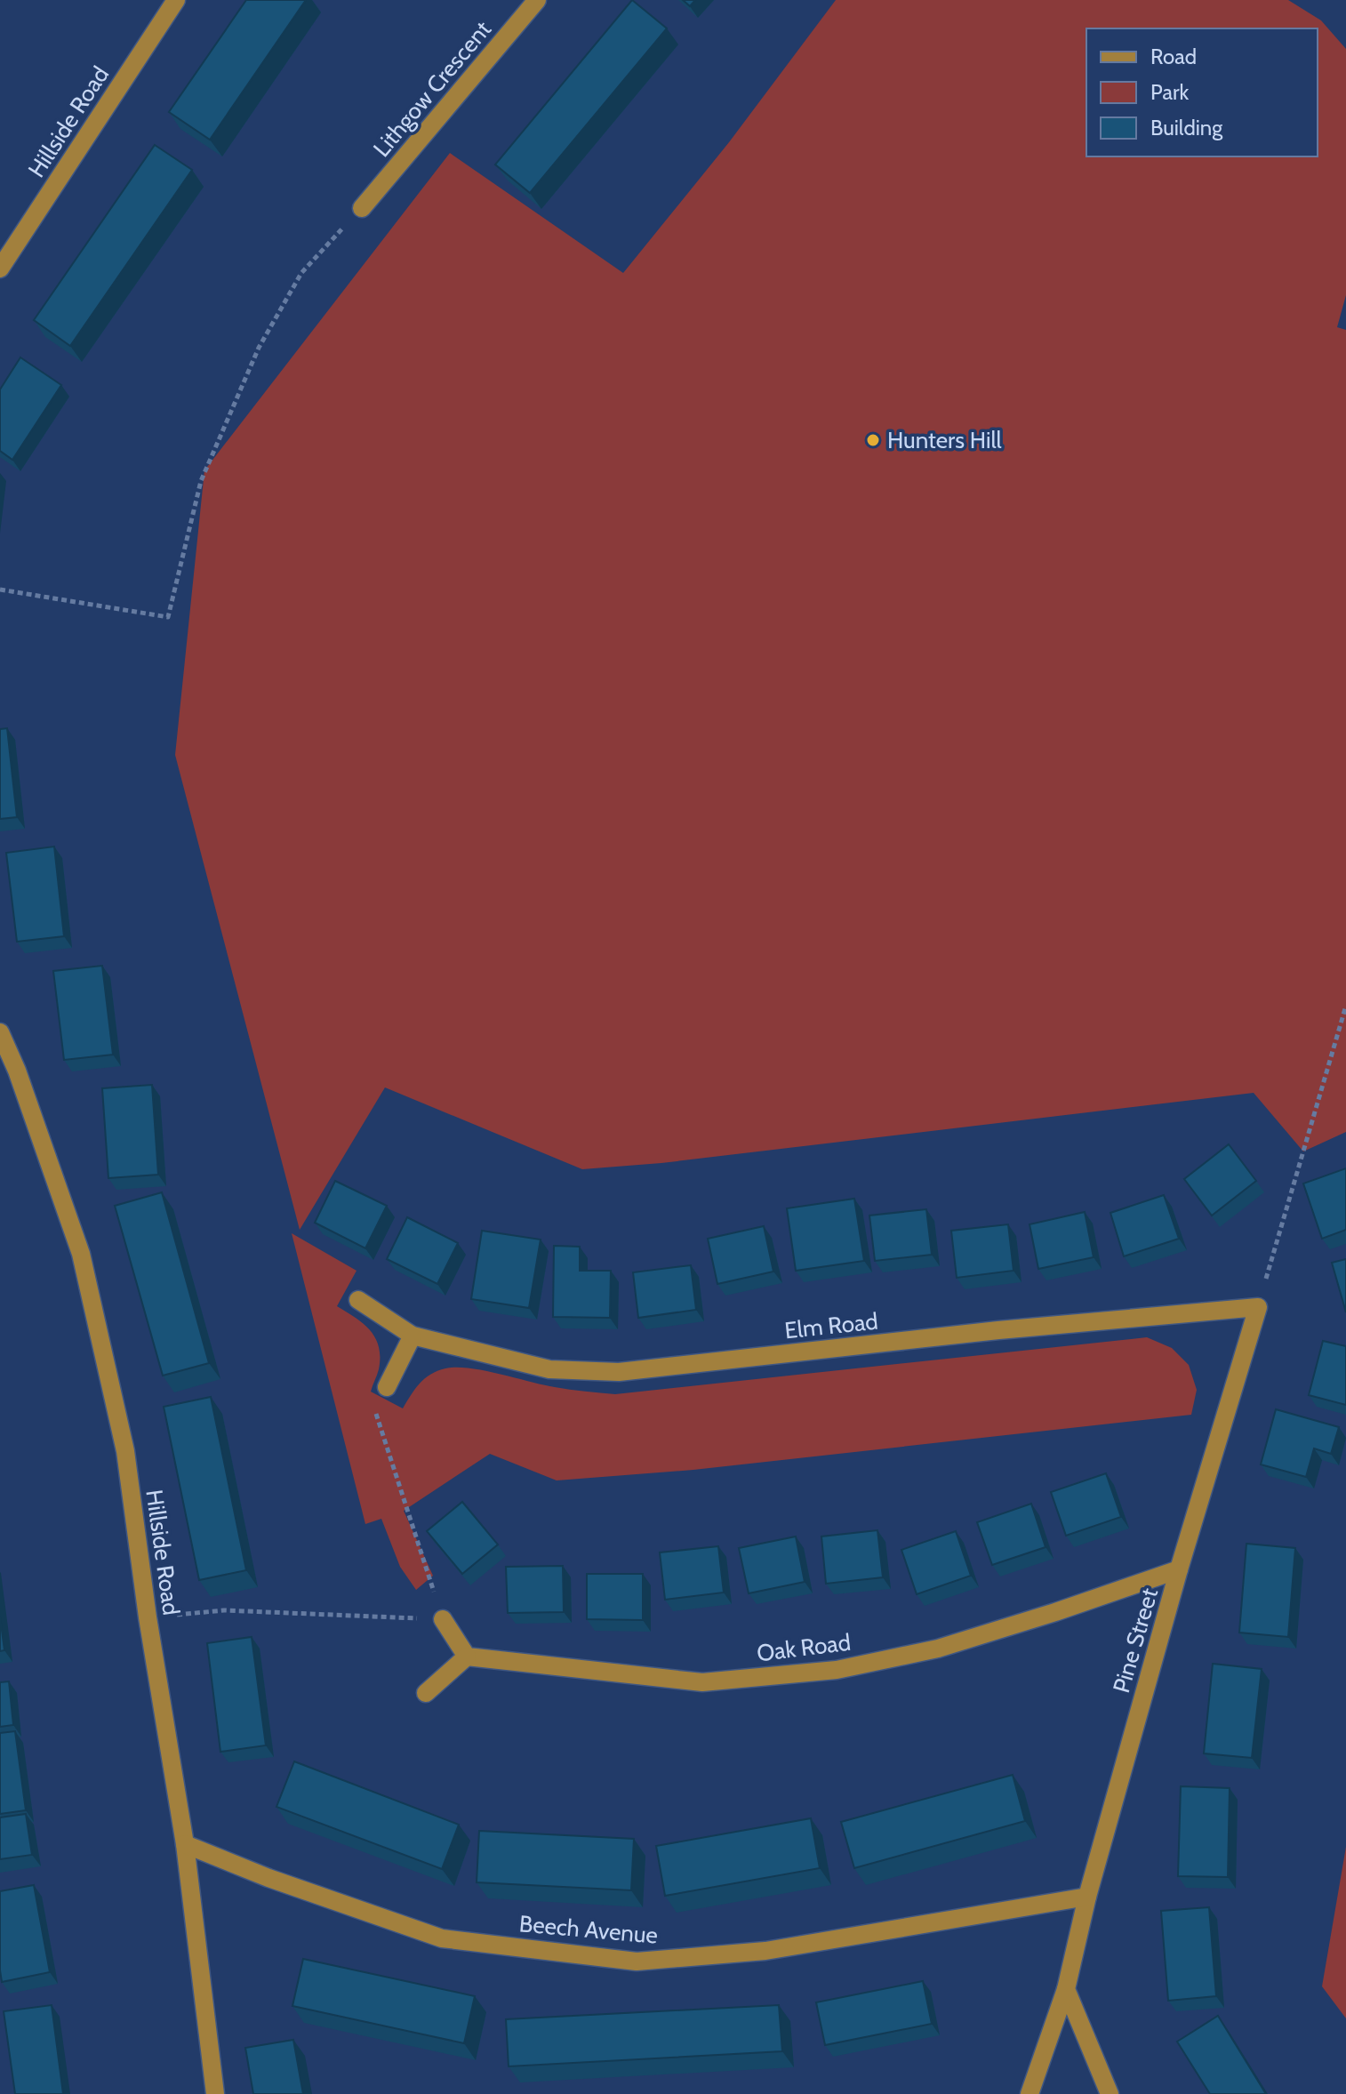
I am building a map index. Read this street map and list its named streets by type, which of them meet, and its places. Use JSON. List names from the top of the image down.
{
  "streets": {
    "street": [
      "Lithgow Crescent",
      "Hillside Road",
      "Elm Road",
      "Pine Street",
      "Oak Road",
      "Beech Avenue"
    ]
  },
  "crossings": [
    ["Hillside Road", "Beech Avenue"],
    ["Elm Road", "Pine Street"],
    ["Pine Street", "Oak Road"],
    ["Pine Street", "Beech Avenue"]
  ],
  "places": ["Hunters Hill"],
  "legend": ["Road", "Park", "Building"]
}
